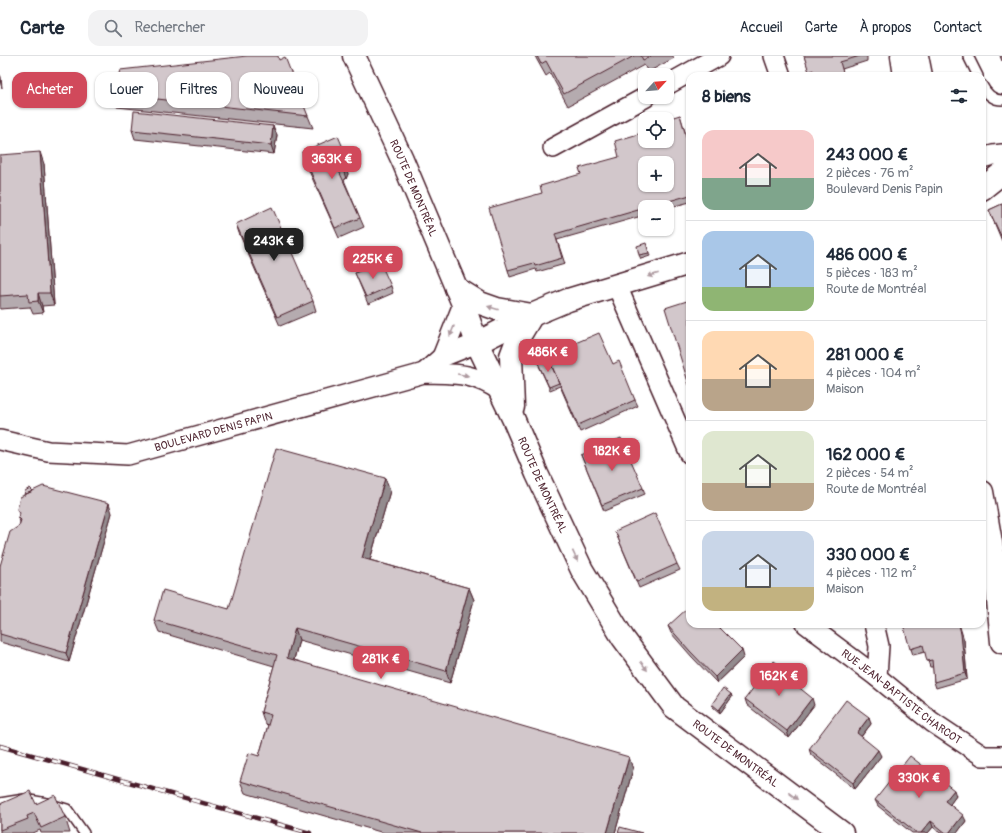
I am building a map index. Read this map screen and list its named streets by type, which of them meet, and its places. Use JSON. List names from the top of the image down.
{
  "streets": {
    "main road": ["ROUTE DE MONTRÉAL"],
    "street": ["BOULEVARD DENIS PAPIN", "RUE JEAN-BAPTISTE CHARCOT"]
  },
  "crossings": [
    ["ROUTE DE MONTRÉAL", "BOULEVARD DENIS PAPIN"]
  ],
  "one_way": ["ROUTE DE MONTRÉAL"],
  "north": "top right",
  "page": {
    "header": "Carte",
    "search": "Rechercher",
    "nav": [
      "Accueil",
      "Carte",
      "À propos",
      "Contact"
    ],
    "map_buttons": ["+", "−"],
    "chip": [
      "Acheter",
      "Louer",
      "Filtres",
      "Nouveau"
    ],
    "heading": "8 biens",
    "list": [
      {
        "name": "243 000 €",
        "note": "2 pièces · 76 m² · Boulevard Denis Papin"
      },
      {
        "name": "486 000 €",
        "note": "5 pièces · 183 m² · Route de Montréal"
      },
      {
        "name": "281 000 €",
        "note": "4 pièces · 104 m² · Maison"
      },
      {
        "name": "162 000 €",
        "note": "2 pièces · 54 m² · Route de Montréal"
      },
      {
        "name": "330 000 €",
        "note": "4 pièces · 112 m² · Maison"
      }
    ],
    "price": [
      "363K €",
      "243K €",
      "225K €",
      "486K €",
      "182K €",
      "281K €",
      "162K €",
      "330K €"
    ]
  }
}
